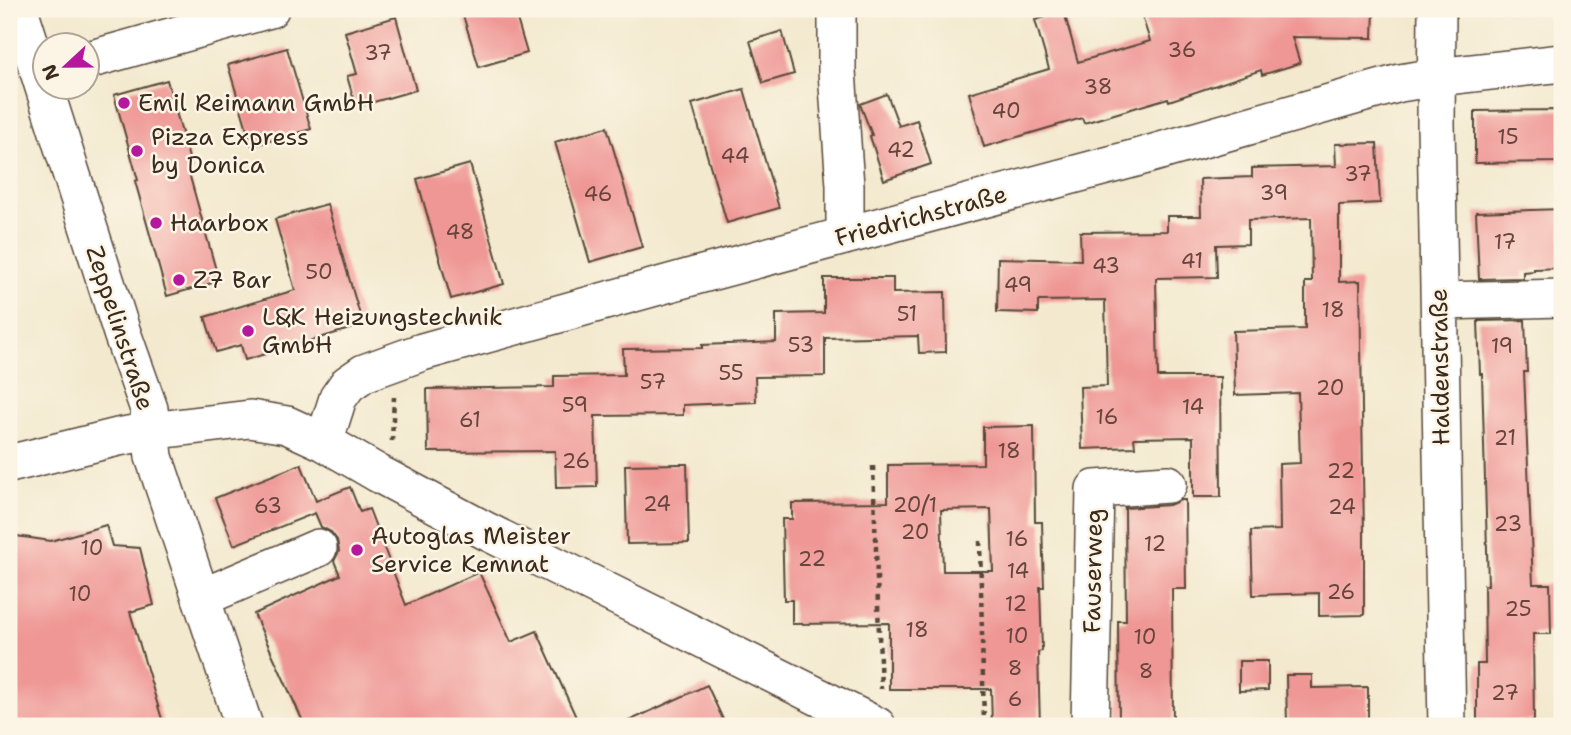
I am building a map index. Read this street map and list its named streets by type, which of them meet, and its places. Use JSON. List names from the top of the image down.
{
  "streets": {
    "street": [
      "Friedrichstraße",
      "Zeppelinstraße",
      "Haldenstraße",
      "Fauserweg"
    ]
  },
  "crossings": [
    ["Friedrichstraße", "Haldenstraße"]
  ],
  "places": [
    "Emil Reimann GmbH",
    "Pizza Express by Donica",
    "Haarbox",
    "Z7 Bar",
    "L&K Heizungstechnik GmbH",
    "Autoglas Meister Service Kemnat"
  ],
  "house_numbers": [
    "36",
    "37",
    "38",
    "40",
    "15",
    "42",
    "44",
    "37",
    "39",
    "46",
    "48",
    "17",
    "41",
    "43",
    "50",
    "49",
    "18",
    "51",
    "53",
    "19",
    "55",
    "57",
    "20",
    "59",
    "14",
    "16",
    "61",
    "21",
    "18",
    "26",
    "22",
    "24",
    "20/1",
    "63",
    "24",
    "23",
    "20",
    "16",
    "12",
    "10",
    "22",
    "14",
    "26",
    "10",
    "12",
    "25",
    "18",
    "10",
    "10",
    "8",
    "8",
    "27",
    "6"
  ],
  "north": "left"
}
